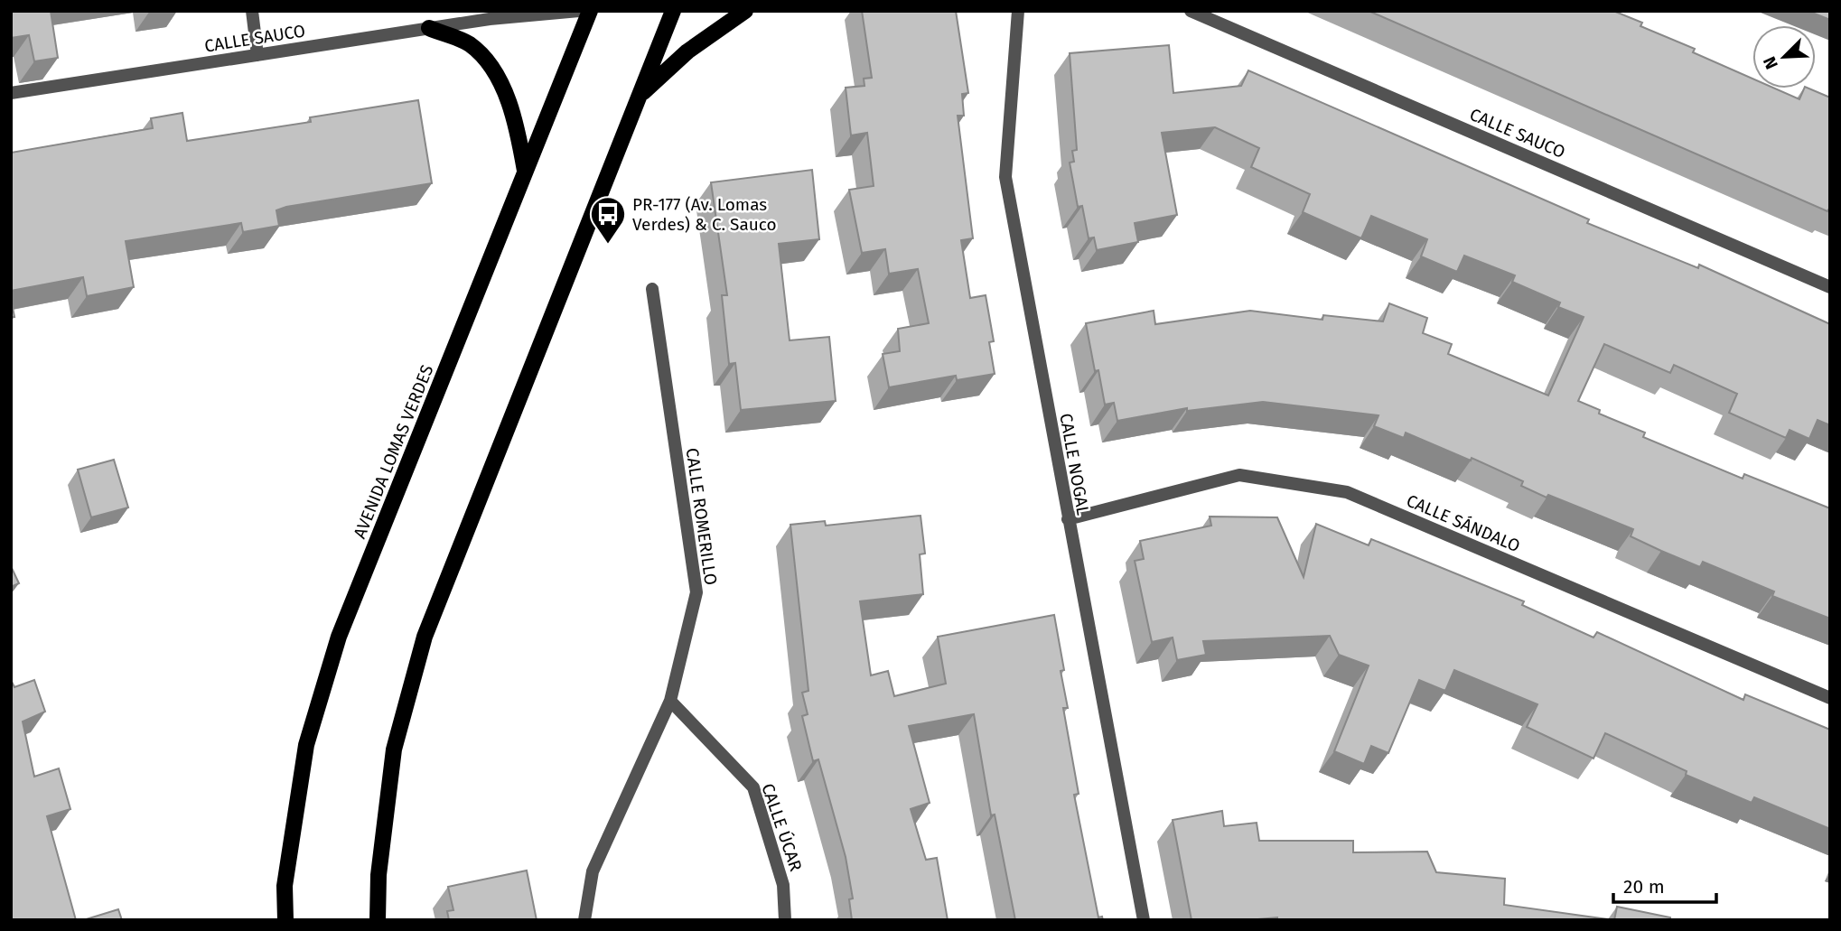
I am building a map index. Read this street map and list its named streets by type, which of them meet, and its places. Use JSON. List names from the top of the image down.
{
  "streets": {
    "main road": ["AVENIDA LOMAS VERDES"],
    "street": [
      "CALLE SAUCO",
      "CALLE NOGAL",
      "CALLE ROMERILLO",
      "CALLE SÁNDALO",
      "CALLE ÚCAR"
    ]
  },
  "crossings": [
    ["CALLE NOGAL", "CALLE SÁNDALO"],
    ["CALLE ROMERILLO", "CALLE ÚCAR"]
  ],
  "places": {
    "bus stop": ["PR-177 (Av. Lomas Verdes) & C. Sauco"]
  },
  "scale_bar": "20 m",
  "north": "bottom left"
}
